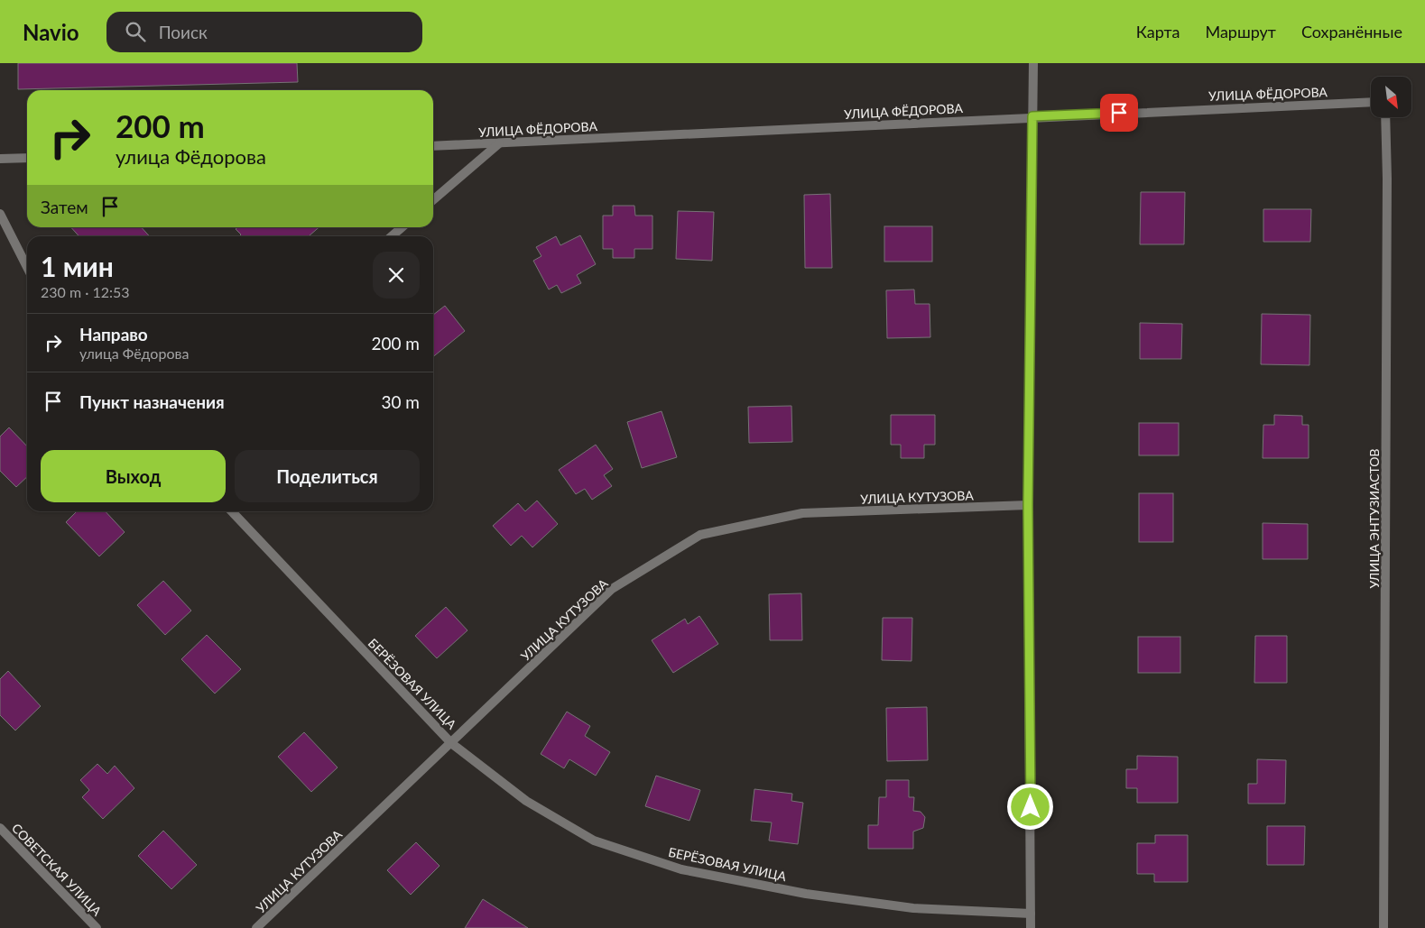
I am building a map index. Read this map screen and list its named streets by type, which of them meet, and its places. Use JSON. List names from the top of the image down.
{
  "streets": {
    "street": [
      "УЛИЦА ФЁДОРОВА",
      "УЛИЦА КУТУЗОВА",
      "УЛИЦА ЭНТУЗИАСТОВ",
      "БЕРЁЗОВАЯ УЛИЦА",
      "СОВЕТСКАЯ УЛИЦА"
    ]
  },
  "crossings": [
    ["УЛИЦА КУТУЗОВА", "БЕРЁЗОВАЯ УЛИЦА"]
  ],
  "north": "bottom right",
  "page": {
    "header": "Navio",
    "search": "Поиск",
    "nav": ["Карта", "Маршрут", "Сохранённые"],
    "turn": ["200 m", "улица Фёдорова"],
    "then": "Затем",
    "heading": ["1 мин", "230 m · 12:53"],
    "list": [
      {
        "name": "Направо",
        "note": "улица Фёдорова",
        "value": "200 m"
      },
      {
        "name": "Пункт назначения",
        "value": "30 m"
      }
    ],
    "buttons": ["Выход", "Поделиться"]
  }
}
